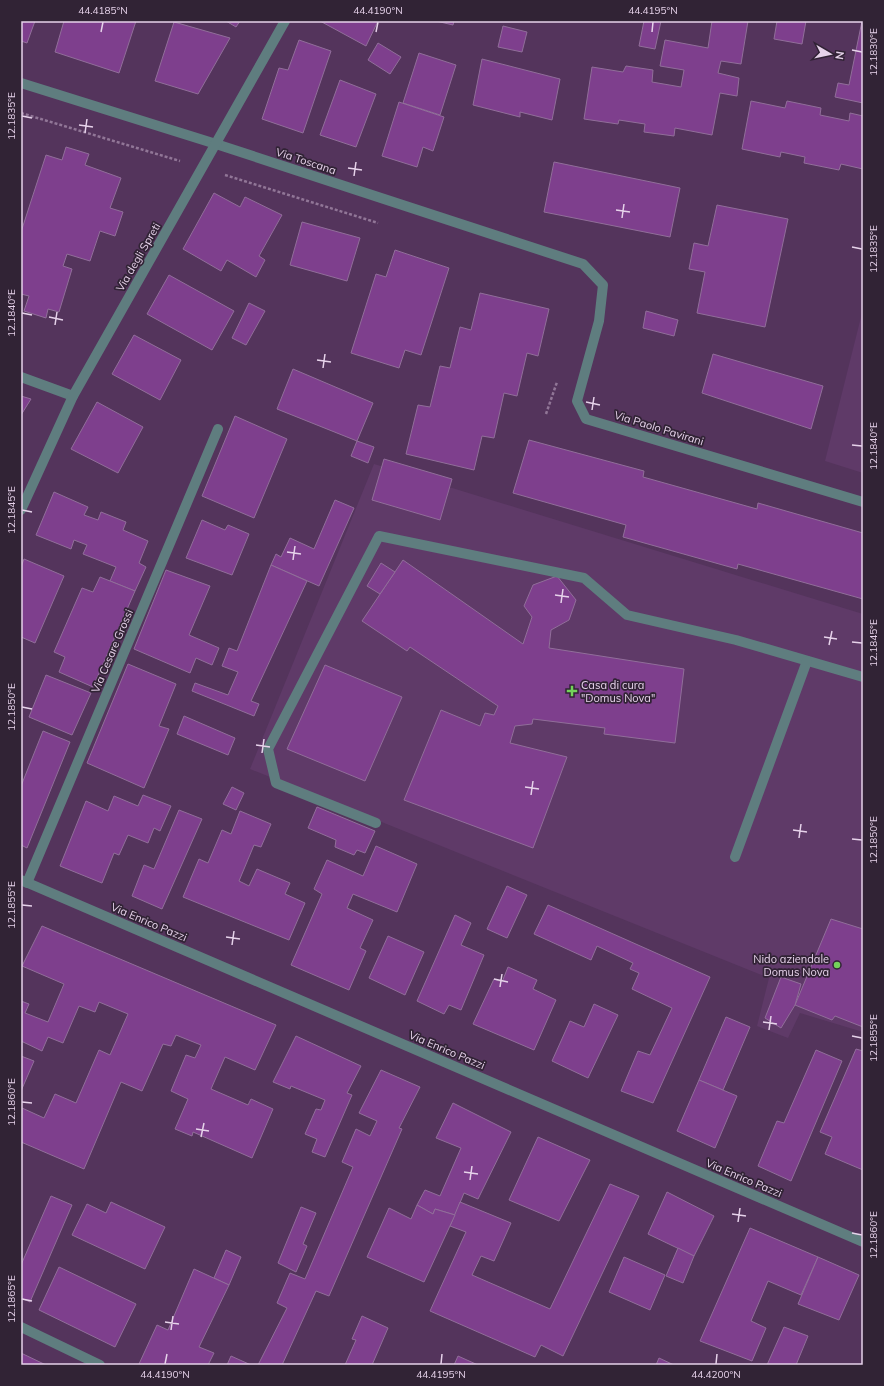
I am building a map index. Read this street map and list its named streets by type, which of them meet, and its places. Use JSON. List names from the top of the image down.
{
  "streets": {
    "street": [
      "Via Toscana",
      "Via degli Spreti",
      "Via Paolo Pavirani",
      "Via Cesare Grossi",
      "Via Enrico Pazzi"
    ]
  },
  "crossings": [
    ["Via Toscana", "Via degli Spreti"],
    ["Via Toscana", "Via Paolo Pavirani"],
    ["Via Cesare Grossi", "Via Enrico Pazzi"]
  ],
  "places": {
    "health": ["Casa di cura \"Domus Nova\""],
    "other": ["Nido aziendale Domus Nova"]
  },
  "north": "right",
  "coordinates": [
    "44.4185°N",
    "44.4190°N",
    "44.4195°N",
    "12.1830°E",
    "12.1835°E",
    "12.1840°E",
    "12.1845°E",
    "12.1850°E",
    "12.1855°E",
    "12.1860°E",
    "12.1865°E",
    "44.4200°N"
  ]
}
